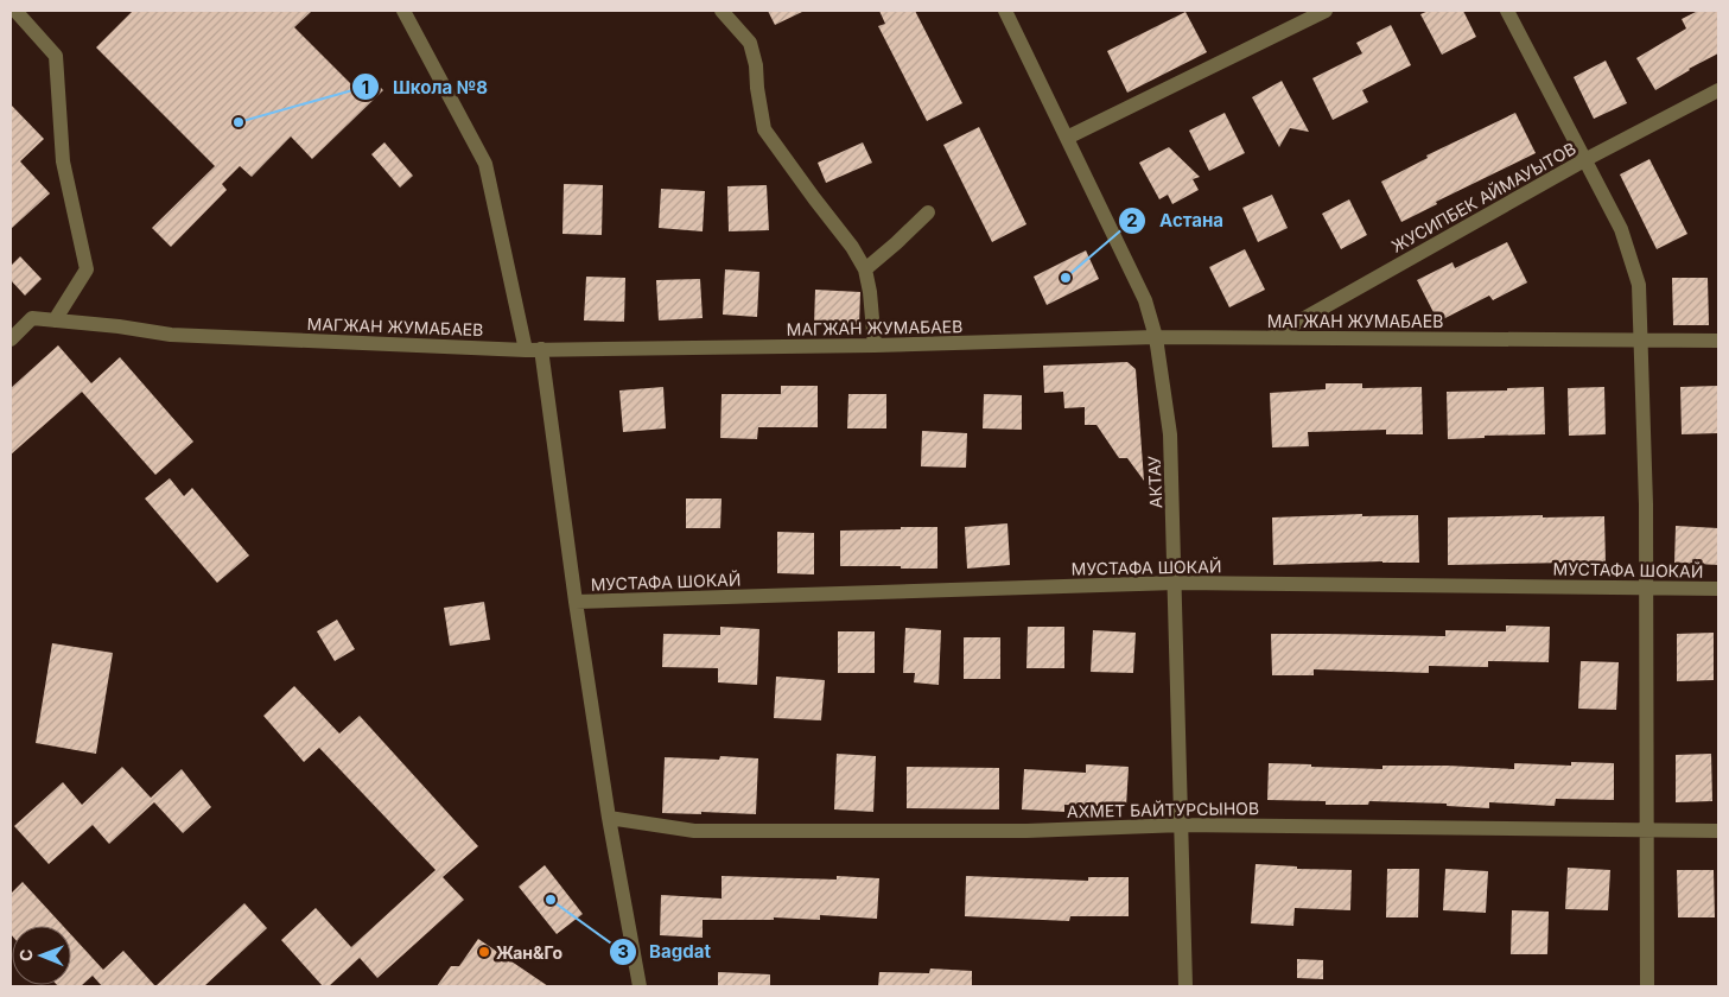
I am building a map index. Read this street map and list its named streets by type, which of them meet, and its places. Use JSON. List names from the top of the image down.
{
  "streets": {
    "street": [
      "ЖУСИПБЕК АЙМАУЫТОВ",
      "МАГЖАН ЖУМАБАЕВ",
      "АКТАУ",
      "МУСТАФА ШОКАЙ",
      "АХМЕТ БАЙТУРСЫНОВ"
    ]
  },
  "crossings": [
    ["ЖУСИПБЕК АЙМАУЫТОВ", "МАГЖАН ЖУМАБАЕВ"],
    ["МАГЖАН ЖУМАБАЕВ", "АКТАУ"],
    ["АКТАУ", "МУСТАФА ШОКАЙ"],
    ["АКТАУ", "АХМЕТ БАЙТУРСЫНОВ"]
  ],
  "places": [
    "Школа №8",
    "Астана",
    "Bagdat",
    "Жан&Го"
  ],
  "north": "left"
}
